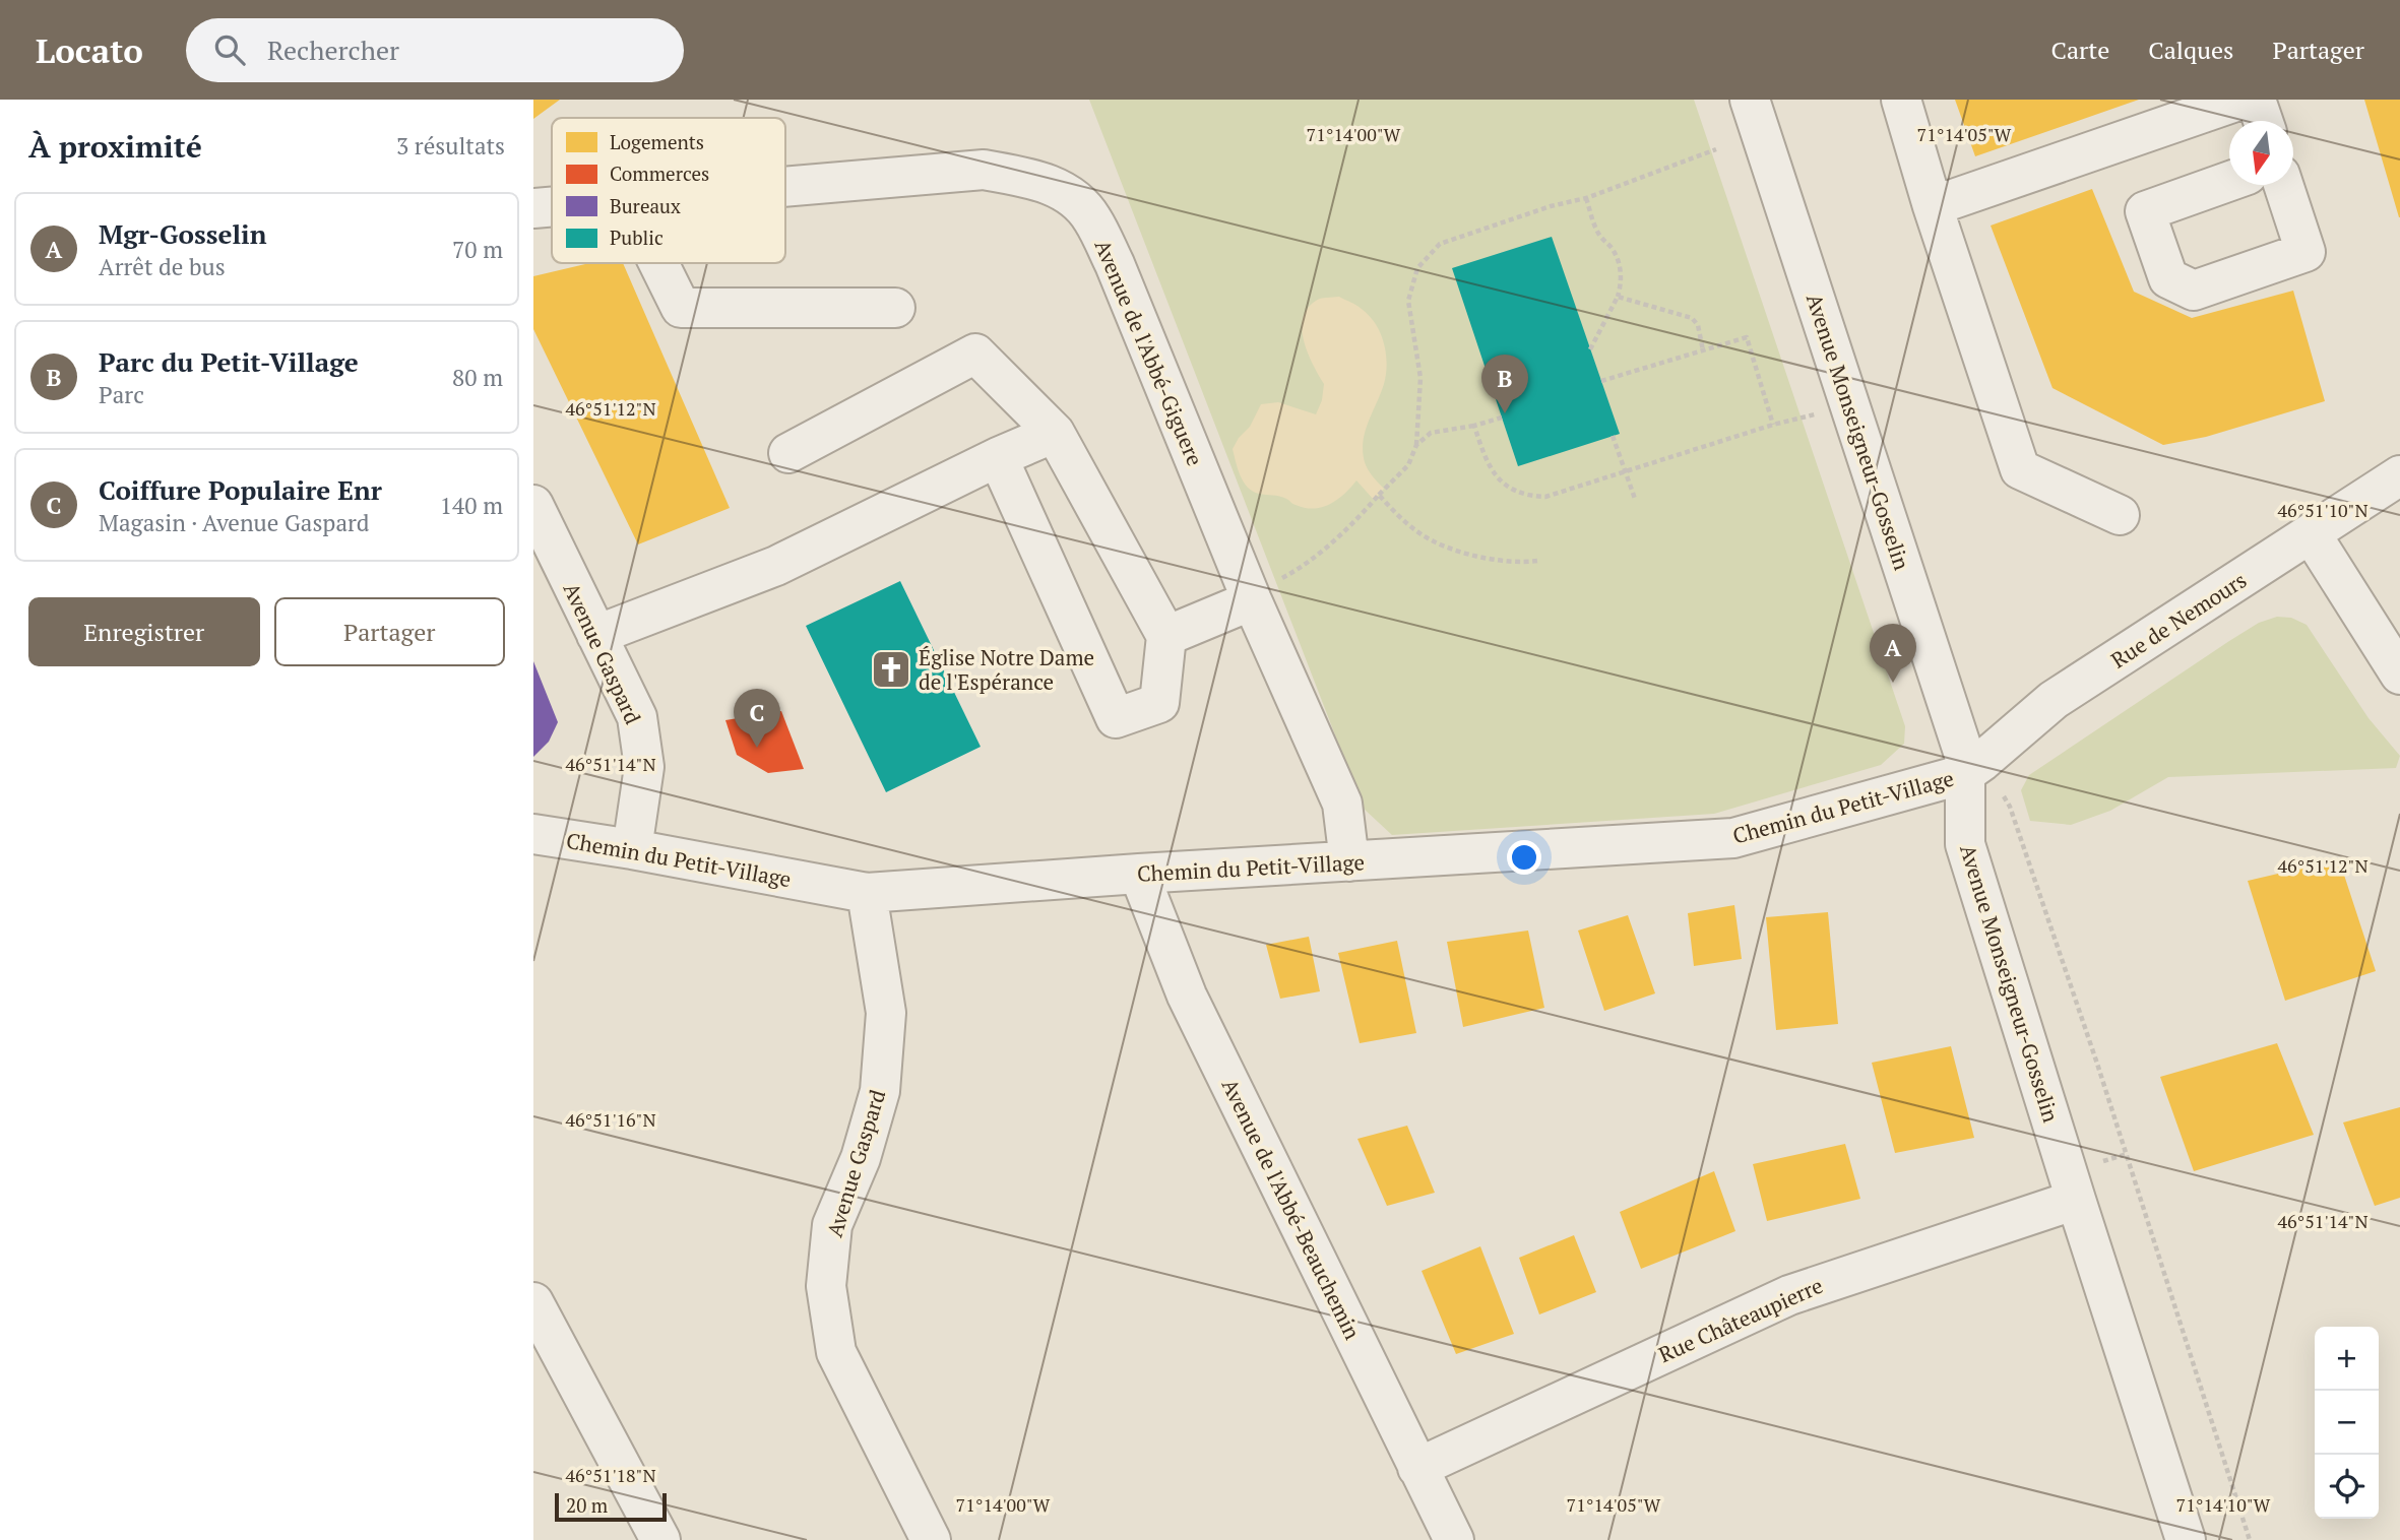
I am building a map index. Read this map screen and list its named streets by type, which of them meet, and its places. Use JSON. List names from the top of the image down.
{
  "streets": {
    "street": [
      "Avenue de l'Abbé-Giguere",
      "Avenue Monseigneur-Gosselin",
      "Rue de Nemours",
      "Avenue Gaspard",
      "Chemin du Petit-Village",
      "Avenue de l'Abbé-Beauchemin",
      "Rue Châteaupierre"
    ]
  },
  "crossings": [
    ["Avenue de l'Abbé-Giguere", "Chemin du Petit-Village"],
    ["Avenue Monseigneur-Gosselin", "Rue de Nemours"],
    ["Avenue Monseigneur-Gosselin", "Chemin du Petit-Village"],
    ["Avenue Monseigneur-Gosselin", "Rue Châteaupierre"],
    ["Rue de Nemours", "Chemin du Petit-Village"],
    ["Avenue Gaspard", "Chemin du Petit-Village"],
    ["Chemin du Petit-Village", "Avenue de l'Abbé-Beauchemin"],
    ["Avenue de l'Abbé-Beauchemin", "Rue Châteaupierre"]
  ],
  "places": {
    "church": ["Église Notre Dame de l'Espérance"]
  },
  "legend": [
    "Logements",
    "Commerces",
    "Bureaux",
    "Public"
  ],
  "scale_bar": "20 m",
  "north": "bottom",
  "page": {
    "header": "Locato",
    "search": "Rechercher",
    "nav": ["Carte", "Calques", "Partager"],
    "heading": ["À proximité", "3 résultats"],
    "list": [
      {
        "mark": "A",
        "name": "Mgr-Gosselin",
        "note": "Arrêt de bus",
        "value": "70 m"
      },
      {
        "mark": "B",
        "name": "Parc du Petit-Village",
        "note": "Parc",
        "value": "80 m"
      },
      {
        "mark": "C",
        "name": "Coiffure Populaire Enr",
        "note": "Magasin · Avenue Gaspard",
        "value": "140 m"
      }
    ],
    "pins": ["B", "A", "C"],
    "buttons": ["Enregistrer", "Partager"],
    "map_buttons": ["+", "−"],
    "scale": "20 m"
  },
  "coordinates": [
    "71°14'00\"W",
    "71°14'05\"W",
    "46°51'12\"N",
    "46°51'10\"N",
    "46°51'14\"N",
    "46°51'16\"N",
    "46°51'18\"N",
    "71°14'10\"W"
  ]
}
